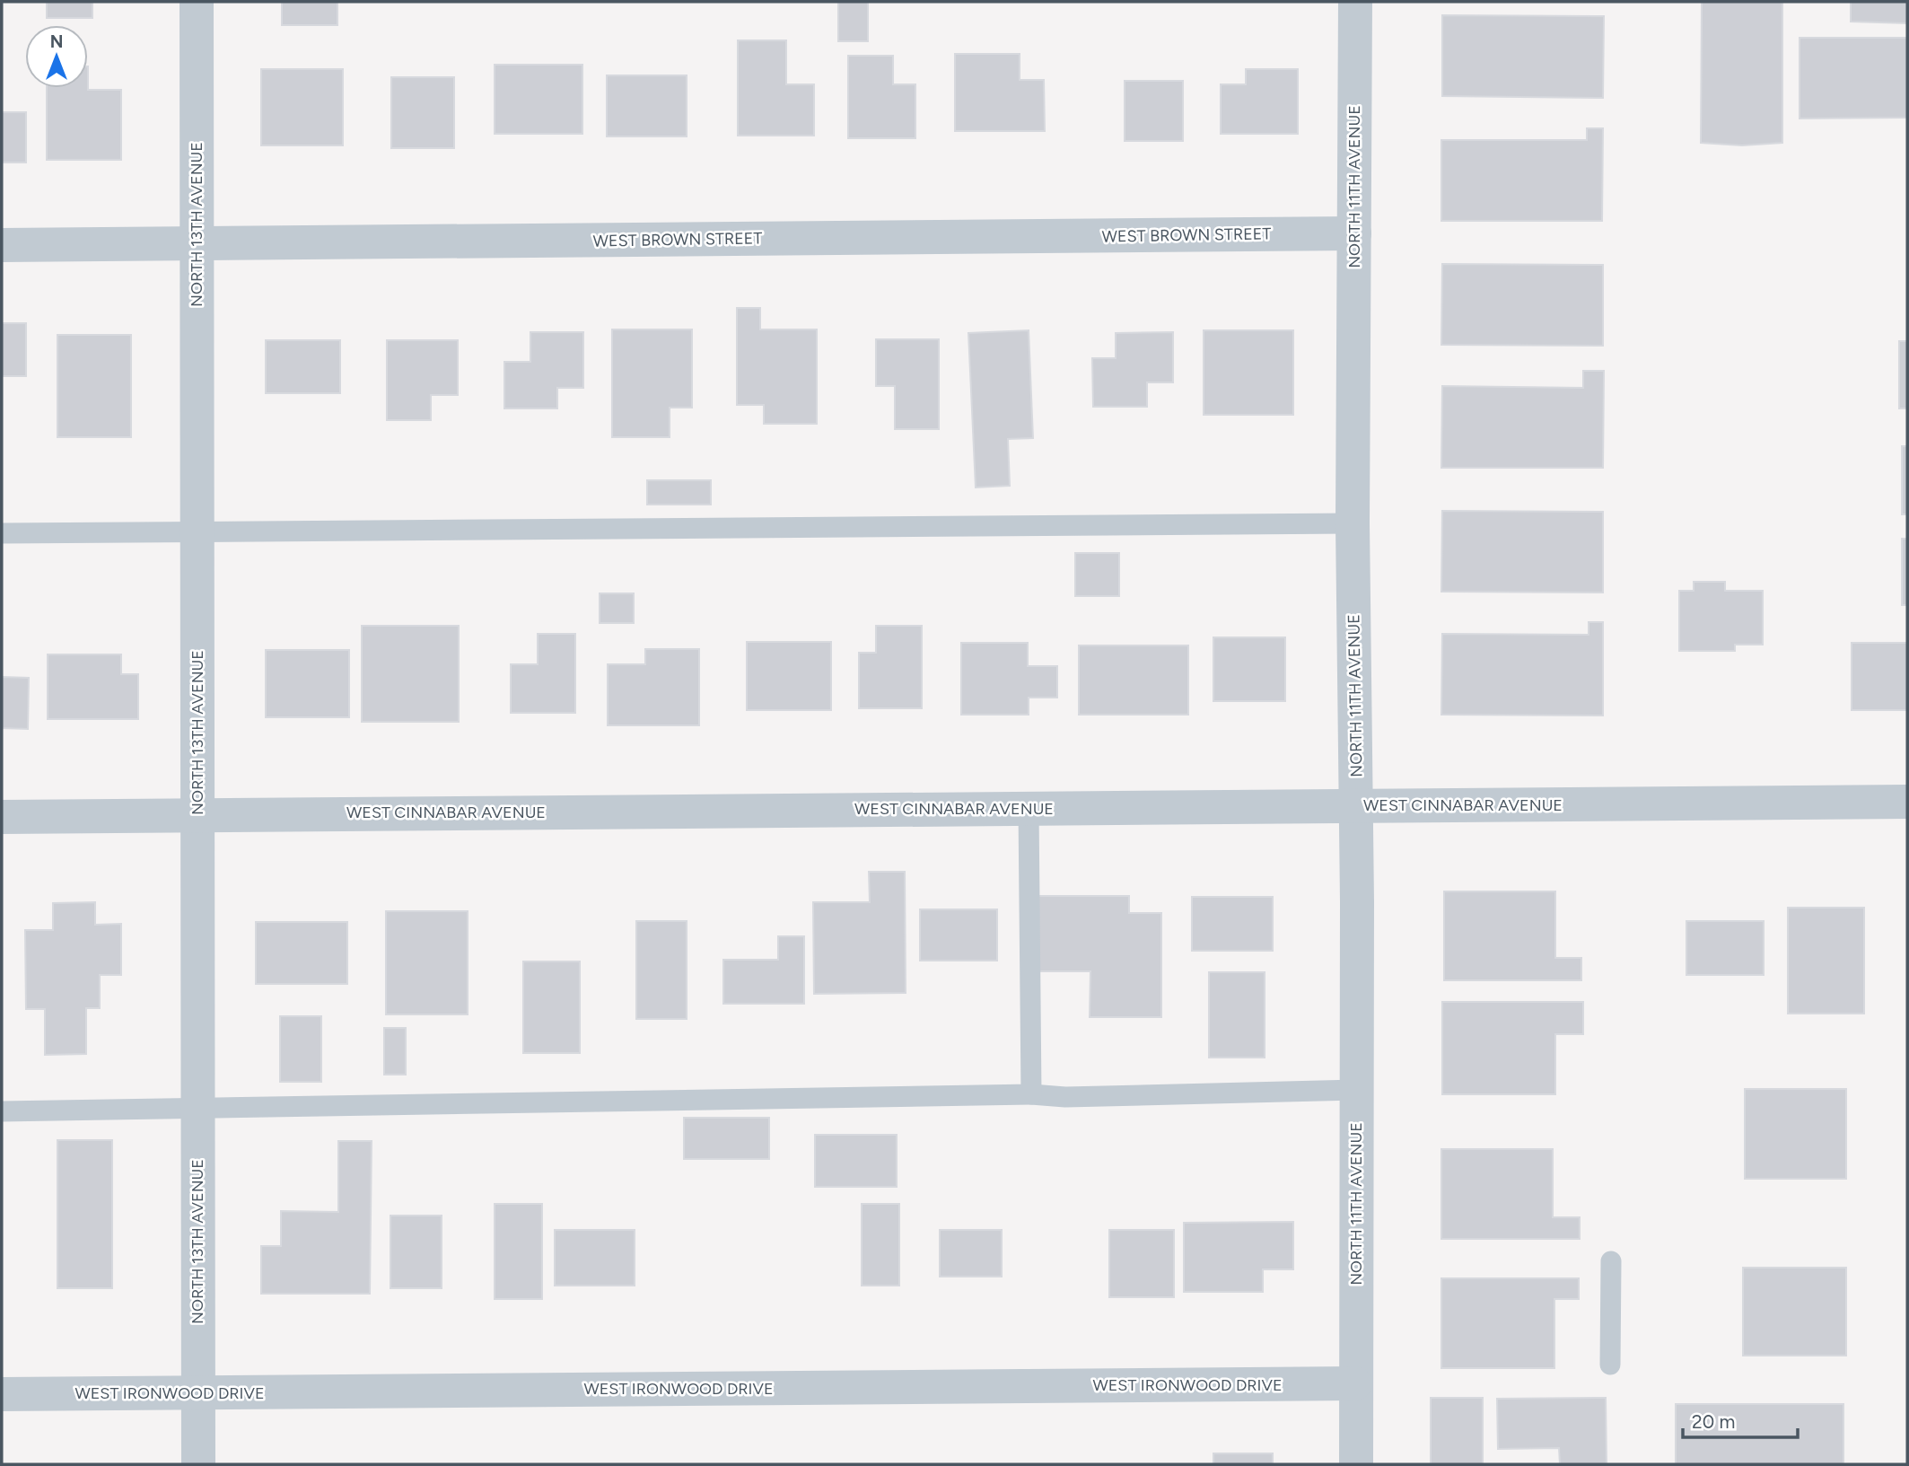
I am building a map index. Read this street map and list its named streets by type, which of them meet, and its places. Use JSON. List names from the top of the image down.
{
  "streets": {
    "street": [
      "NORTH 11TH AVENUE",
      "NORTH 13TH AVENUE",
      "WEST BROWN STREET",
      "WEST CINNABAR AVENUE",
      "WEST IRONWOOD DRIVE"
    ]
  },
  "crossings": [
    ["NORTH 11TH AVENUE", "WEST BROWN STREET"],
    ["NORTH 11TH AVENUE", "WEST CINNABAR AVENUE"],
    ["NORTH 11TH AVENUE", "WEST IRONWOOD DRIVE"],
    ["NORTH 13TH AVENUE", "WEST BROWN STREET"],
    ["NORTH 13TH AVENUE", "WEST CINNABAR AVENUE"],
    ["NORTH 13TH AVENUE", "WEST IRONWOOD DRIVE"]
  ],
  "scale_bar": "20 m",
  "north": "top"
}
